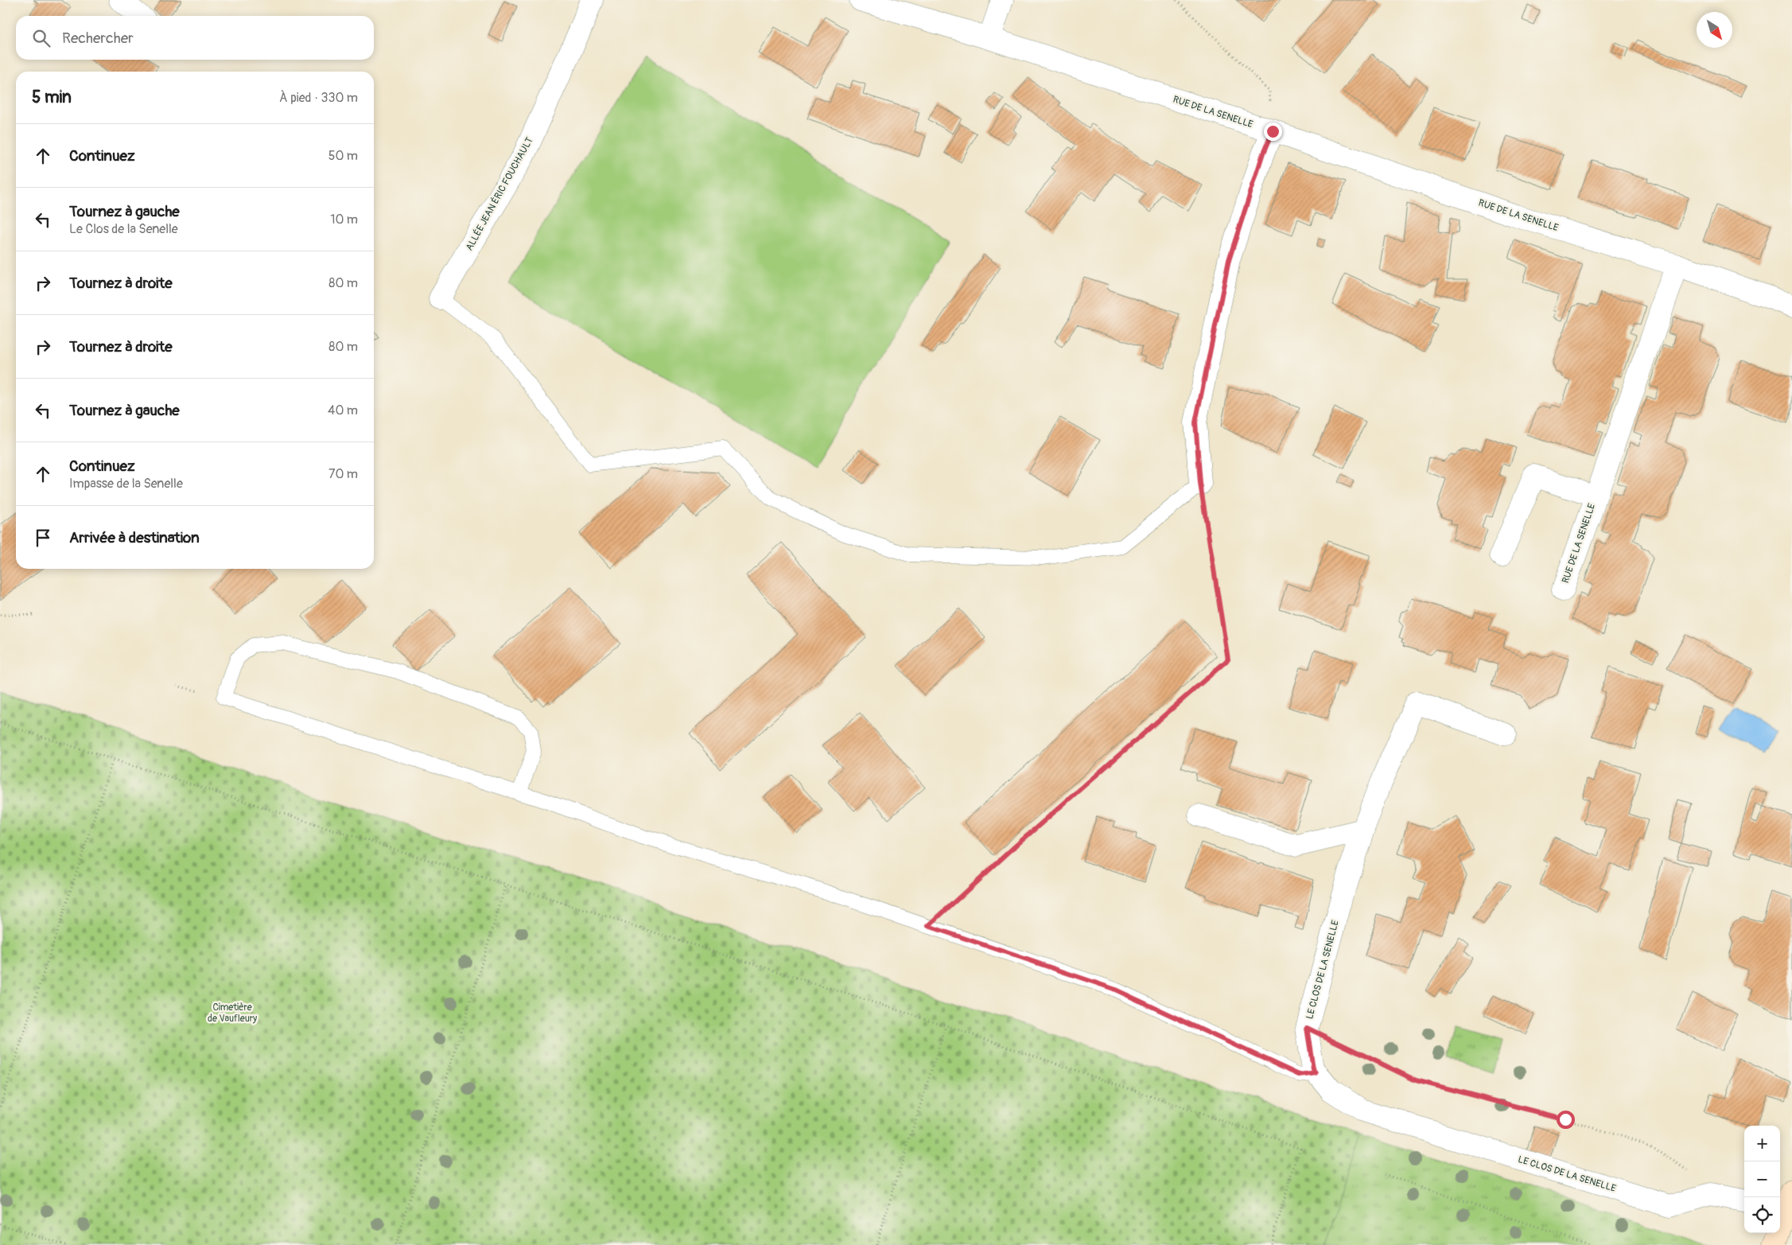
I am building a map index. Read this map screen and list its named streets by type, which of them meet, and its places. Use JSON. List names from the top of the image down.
{
  "streets": {
    "street": ["RUE DE LA SENELLE", "ALLÉE JEAN ÉRIC FOUCHAULT", "LE CLOS DE LA SENELLE"]
  },
  "parks": ["Cimetière de Vaufleury"],
  "north": "bottom right",
  "page": {
    "search": "Rechercher",
    "heading": ["5 min", "À pied · 330 m"],
    "list": [
      ["Continuez", "50 m"],
      ["Tournez à gauche", "Le Clos de la Senelle", "10 m"],
      ["Tournez à droite", "80 m"],
      ["Tournez à droite", "80 m"],
      ["Tournez à gauche", "40 m"],
      ["Continuez", "Impasse de la Senelle", "70 m"],
      "Arrivée à destination"
    ],
    "map_buttons": ["+", "−"]
  }
}
